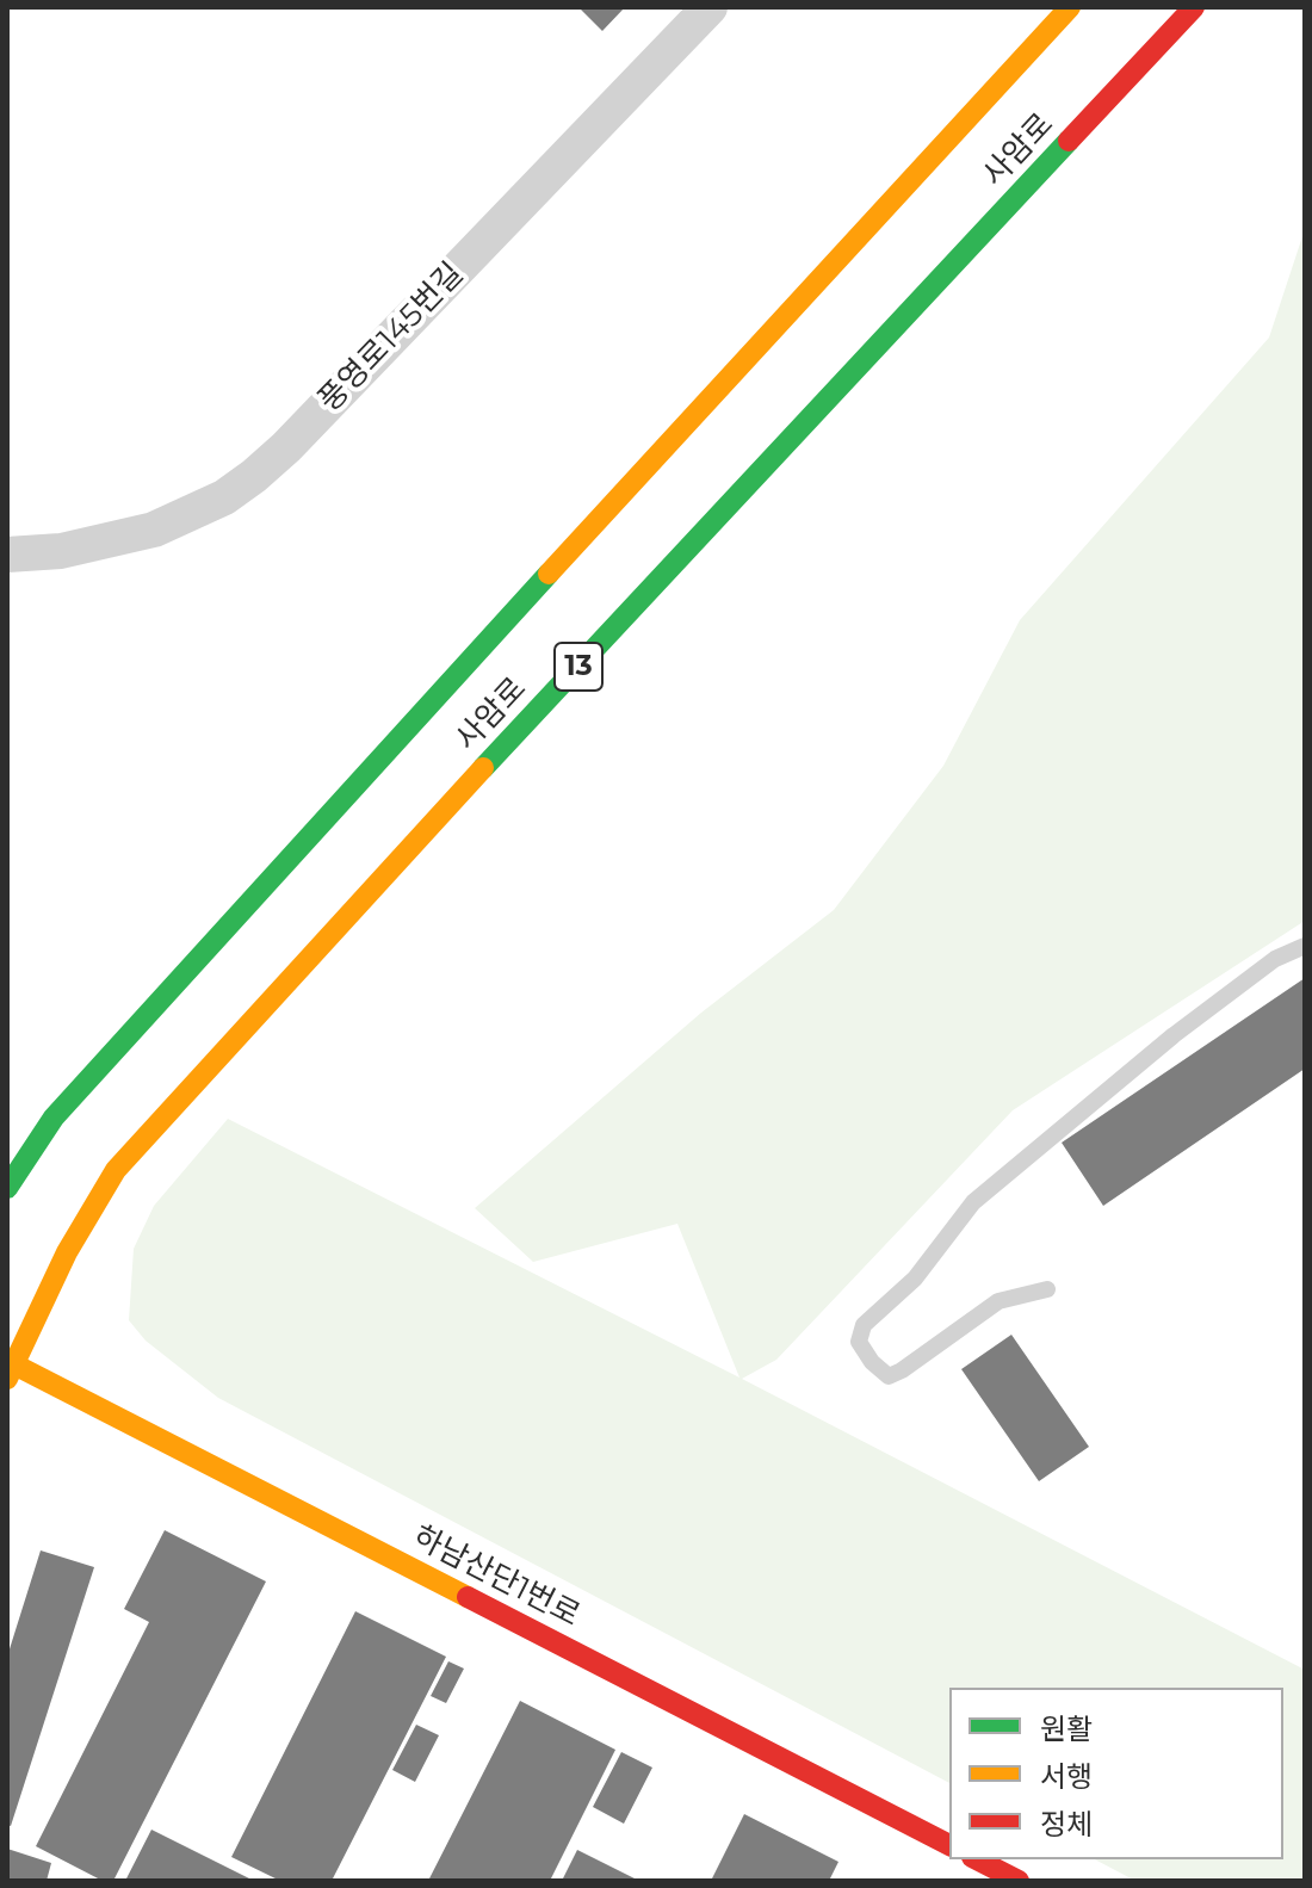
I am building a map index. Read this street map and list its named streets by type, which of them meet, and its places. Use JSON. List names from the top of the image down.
{
  "streets": {
    "main road": ["사암로", "13", "하남산단1번로"],
    "street": ["풍영로145번길"]
  },
  "crossings": [
    ["사암로", "하남산단1번로"]
  ],
  "legend": ["원활", "서행", "정체"]
}
